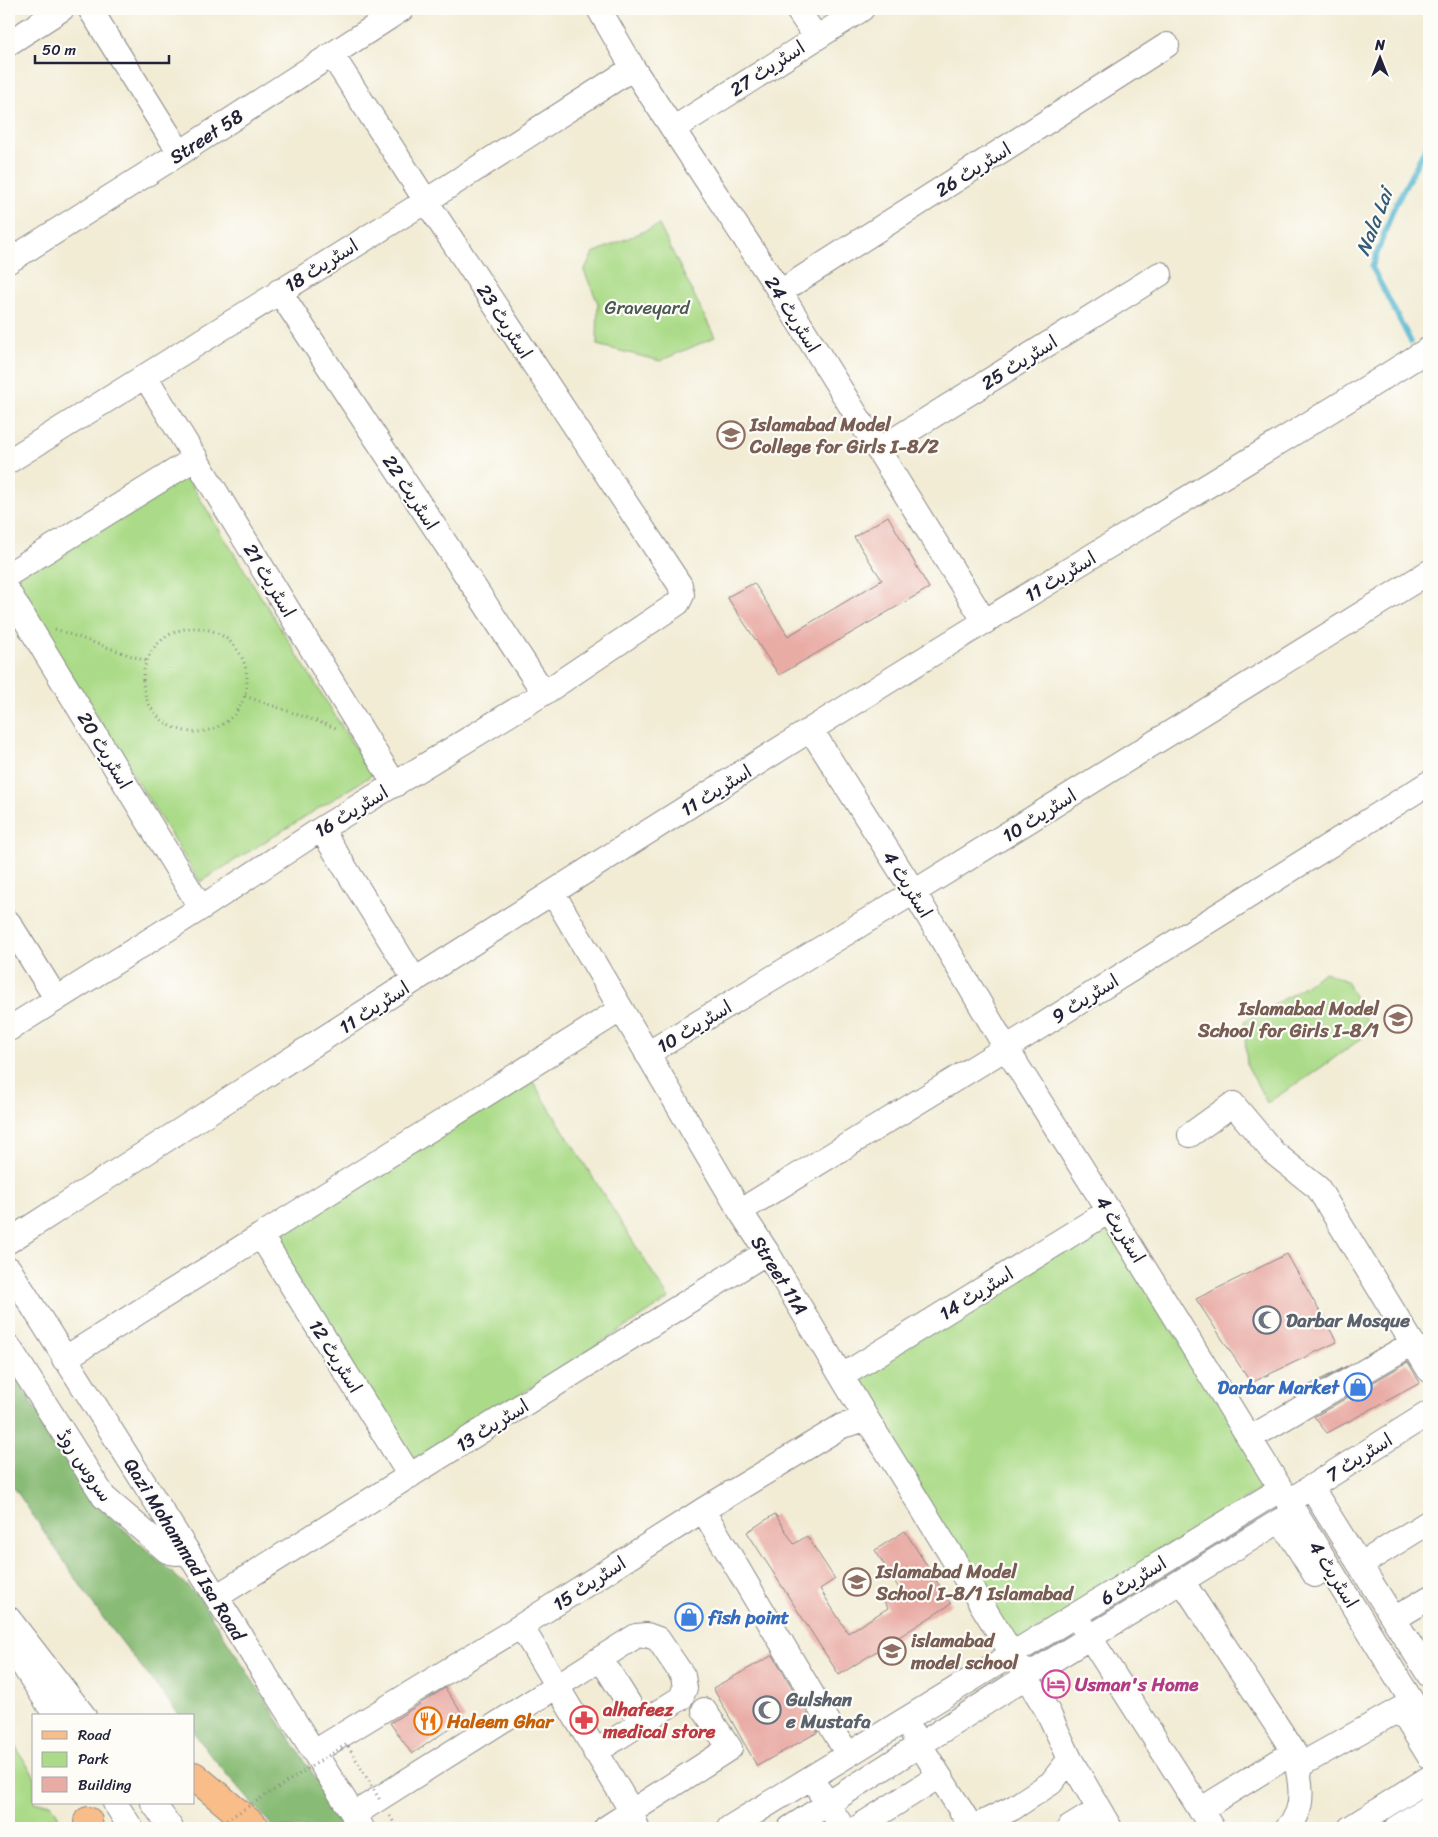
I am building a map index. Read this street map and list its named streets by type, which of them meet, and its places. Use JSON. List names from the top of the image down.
{
  "streets": {
    "street": [
      "اسٹریٹ 27",
      "Street 58",
      "اسٹریٹ 26",
      "اسٹریٹ 18",
      "اسٹریٹ 24",
      "اسٹریٹ 23",
      "اسٹریٹ 25",
      "اسٹریٹ 22",
      "اسٹریٹ 11",
      "اسٹریٹ 21",
      "اسٹریٹ 20",
      "اسٹریٹ 16",
      "اسٹریٹ 10",
      "اسٹریٹ 4",
      "اسٹریٹ 9",
      "Street 11A",
      "اسٹریٹ 14",
      "اسٹریٹ 12",
      "اسٹریٹ 13",
      "اسٹریٹ 7",
      "سروس روڈ",
      "Qazi Mohammad Isa Road",
      "اسٹریٹ 6",
      "اسٹریٹ 15"
    ]
  },
  "crossings": [
    ["اسٹریٹ 27", "اسٹریٹ 24"],
    ["Street 58", "اسٹریٹ 23"],
    ["اسٹریٹ 26", "اسٹریٹ 24"],
    ["اسٹریٹ 18", "اسٹریٹ 24"],
    ["اسٹریٹ 18", "اسٹریٹ 23"],
    ["اسٹریٹ 18", "اسٹریٹ 22"],
    ["اسٹریٹ 18", "اسٹریٹ 21"],
    ["اسٹریٹ 24", "اسٹریٹ 25"],
    ["اسٹریٹ 24", "اسٹریٹ 11"],
    ["اسٹریٹ 23", "اسٹریٹ 16"],
    ["اسٹریٹ 22", "اسٹریٹ 16"],
    ["اسٹریٹ 11", "اسٹریٹ 4"],
    ["اسٹریٹ 11", "Street 11A"],
    ["اسٹریٹ 21", "اسٹریٹ 16"],
    ["اسٹریٹ 20", "اسٹریٹ 16"],
    ["اسٹریٹ 10", "اسٹریٹ 4"],
    ["اسٹریٹ 10", "Street 11A"],
    ["اسٹریٹ 4", "اسٹریٹ 9"],
    ["اسٹریٹ 4", "اسٹریٹ 14"],
    ["اسٹریٹ 4", "اسٹریٹ 7"],
    ["اسٹریٹ 4", "اسٹریٹ 6"],
    ["اسٹریٹ 9", "Street 11A"],
    ["Street 11A", "اسٹریٹ 14"],
    ["Street 11A", "اسٹریٹ 13"],
    ["Street 11A", "اسٹریٹ 6"],
    ["Street 11A", "اسٹریٹ 15"],
    ["اسٹریٹ 12", "اسٹریٹ 13"],
    ["اسٹریٹ 13", "Qazi Mohammad Isa Road"],
    ["اسٹریٹ 7", "اسٹریٹ 6"],
    ["سروس روڈ", "Qazi Mohammad Isa Road"],
    ["Qazi Mohammad Isa Road", "اسٹریٹ 15"]
  ],
  "water": ["Nala Lai"],
  "parks": ["Graveyard"],
  "places": {
    "school or university": [
      "Islamabad Model College for Girls I-8/2",
      "Islamabad Model School for Girls I-8/1",
      "Islamabad Model School I-8/1 Islamabad",
      "islamabad model school"
    ],
    "mosque": ["Darbar Mosque", "Gulshan e Mustafa"],
    "shop": ["Darbar Market", "fish point"],
    "hotel": ["Usman's Home"],
    "pharmacy": ["alhafeez medical store"],
    "restaurant": ["Haleem Ghar"]
  },
  "legend": ["Road", "Park", "Building"],
  "scale_bar": "50 m",
  "north": "top"
}
